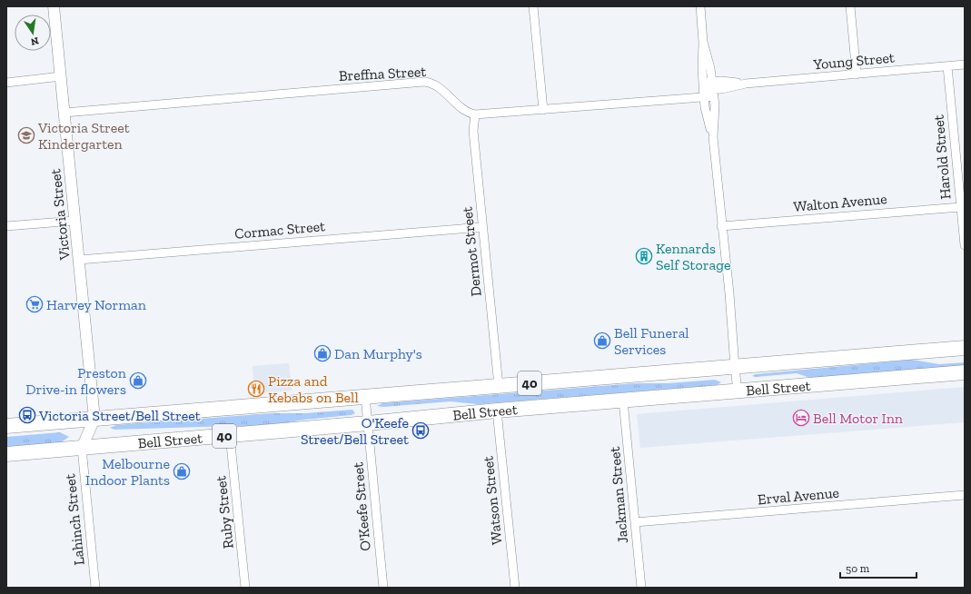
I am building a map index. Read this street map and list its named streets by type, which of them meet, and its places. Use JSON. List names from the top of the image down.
{
  "streets": {
    "highway": ["40", "Bell Street"],
    "street": [
      "Young Street",
      "Breffna Street",
      "Harold Street",
      "Walton Avenue",
      "Victoria Street",
      "Cormac Street",
      "Dermot Street",
      "Jackman Street",
      "Erval Avenue",
      "Watson Street",
      "O'Keefe Street",
      "Ruby Street",
      "Lahinch Street"
    ]
  },
  "crossings": [
    ["Young Street", "Harold Street"],
    ["Breffna Street", "Victoria Street"],
    ["Breffna Street", "Dermot Street"],
    ["Harold Street", "Walton Avenue"],
    ["Victoria Street", "Cormac Street"],
    ["Victoria Street", "Bell Street"],
    ["Cormac Street", "Dermot Street"],
    ["Dermot Street", "Bell Street"],
    ["Bell Street", "Jackman Street"],
    ["Bell Street", "Watson Street"],
    ["Bell Street", "O'Keefe Street"],
    ["Bell Street", "Ruby Street"],
    ["Bell Street", "Lahinch Street"],
    ["Jackman Street", "Erval Avenue"]
  ],
  "places": {
    "school or university": ["Victoria Street Kindergarten"],
    "building": ["Kennards Self Storage"],
    "supermarket": ["Harvey Norman"],
    "shop": [
      "Bell Funeral Services",
      "Dan Murphy's",
      "Preston Drive-in flowers",
      "Melbourne Indoor Plants"
    ],
    "restaurant": ["Pizza and Kebabs on Bell"],
    "bus stop": ["Victoria Street/Bell Street", "O'Keefe Street/Bell Street"],
    "hotel": ["Bell Motor Inn"]
  },
  "scale_bar": "50 m",
  "north": "bottom"
}
